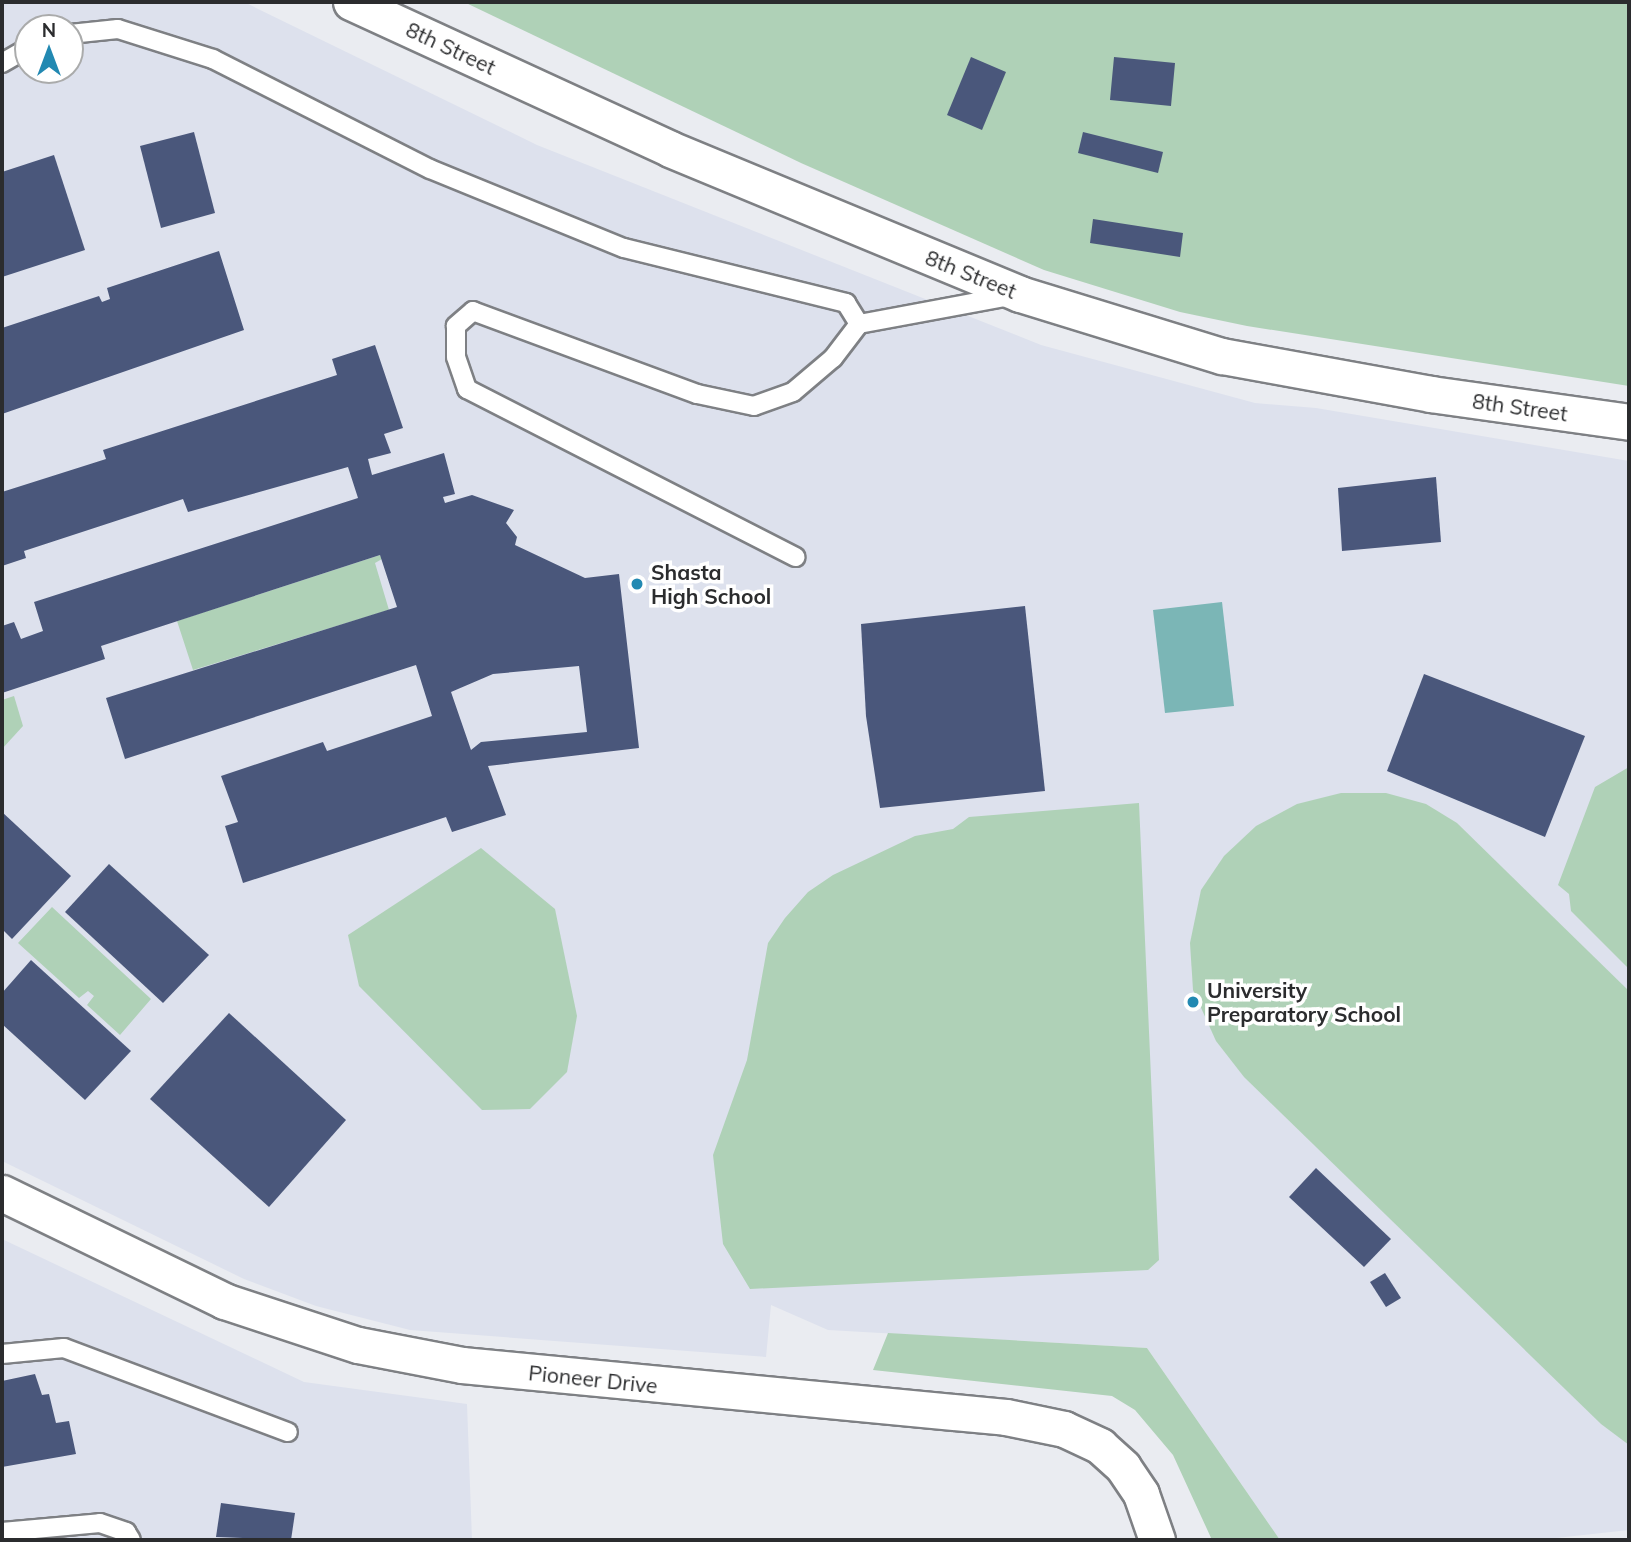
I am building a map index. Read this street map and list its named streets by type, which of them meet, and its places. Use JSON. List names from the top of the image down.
{
  "streets": {
    "street": ["8th Street", "Pioneer Drive"]
  },
  "places": ["Shasta High School", "University Preparatory School"],
  "north": "top"
}
